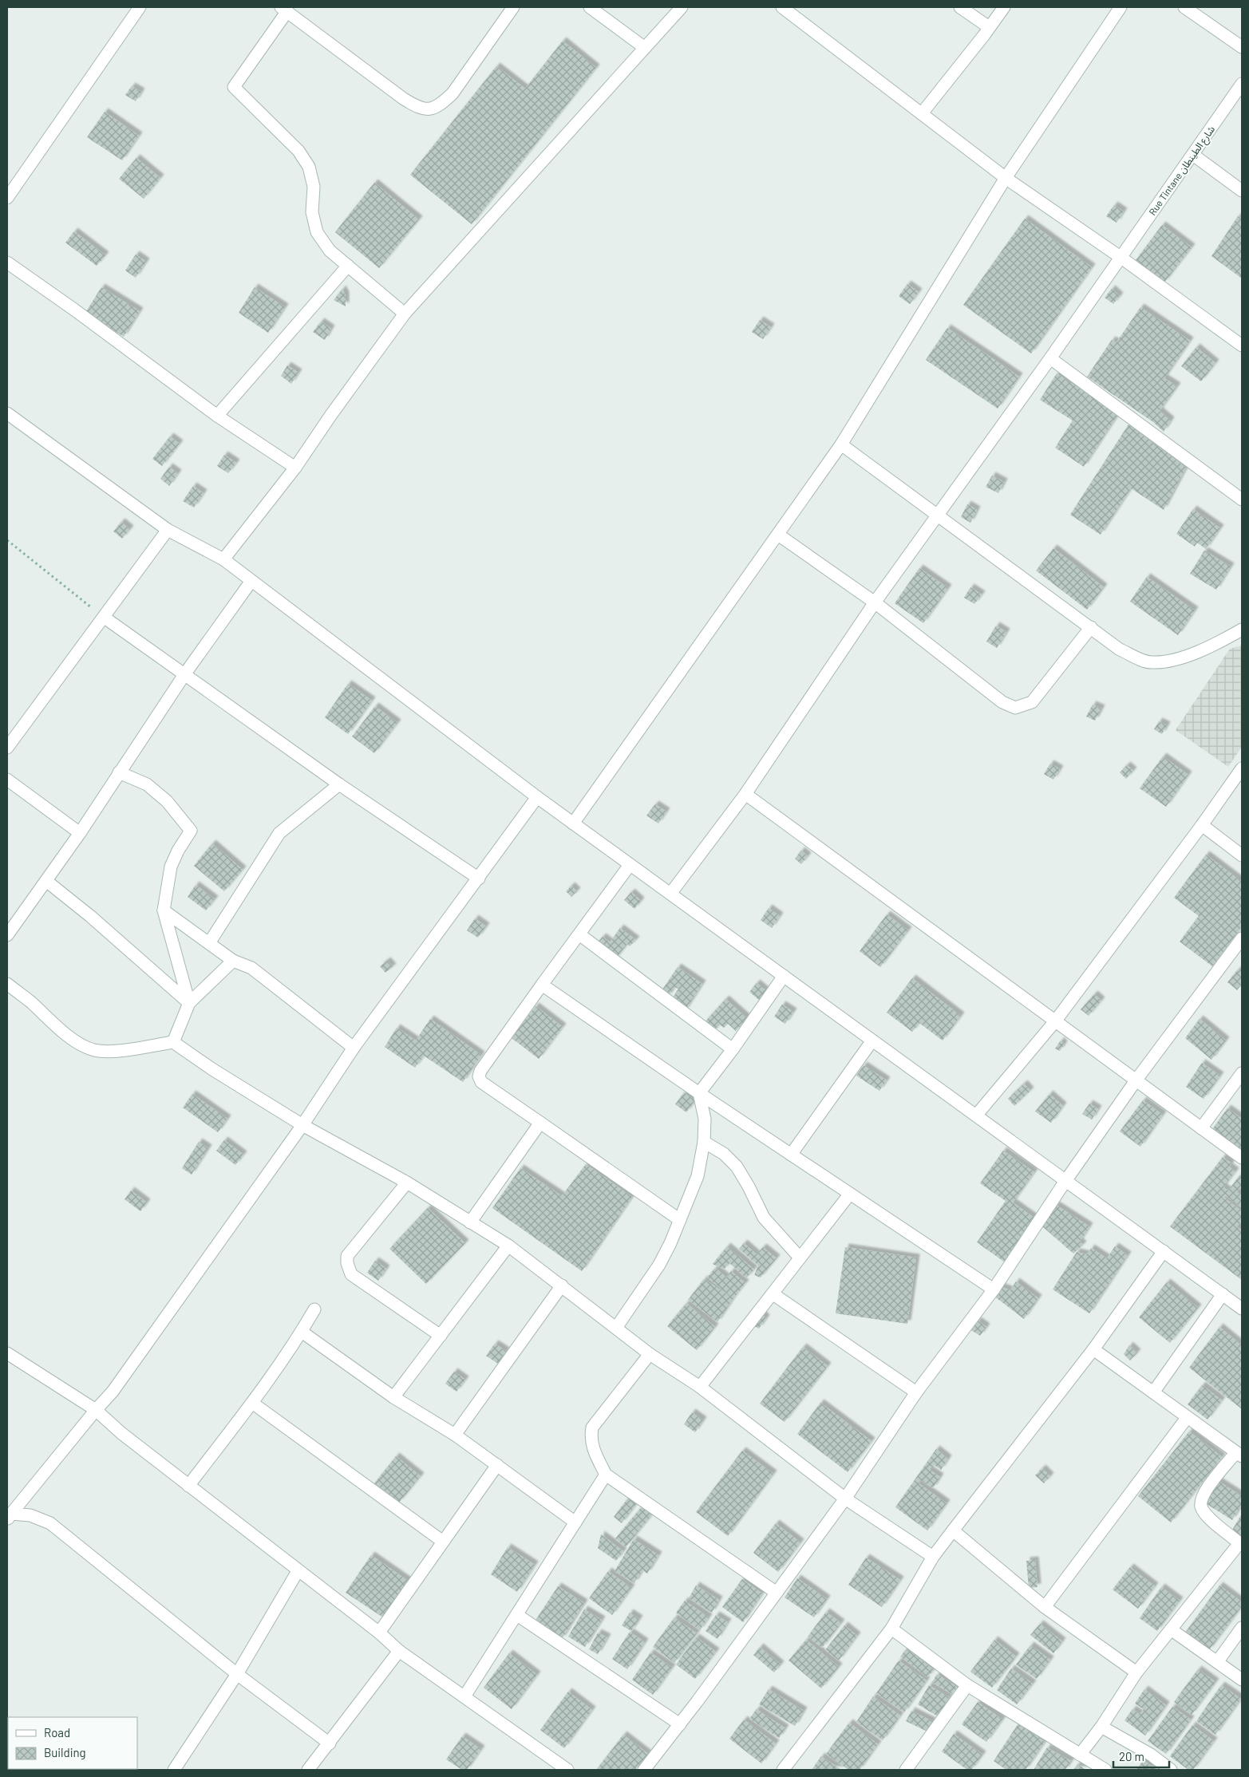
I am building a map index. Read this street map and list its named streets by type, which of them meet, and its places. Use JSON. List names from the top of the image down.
{
  "streets": {
    "street": ["Rue Tintane شارع الطينطان"]
  },
  "legend": ["Road", "Building"],
  "scale_bar": "20 m"
}
